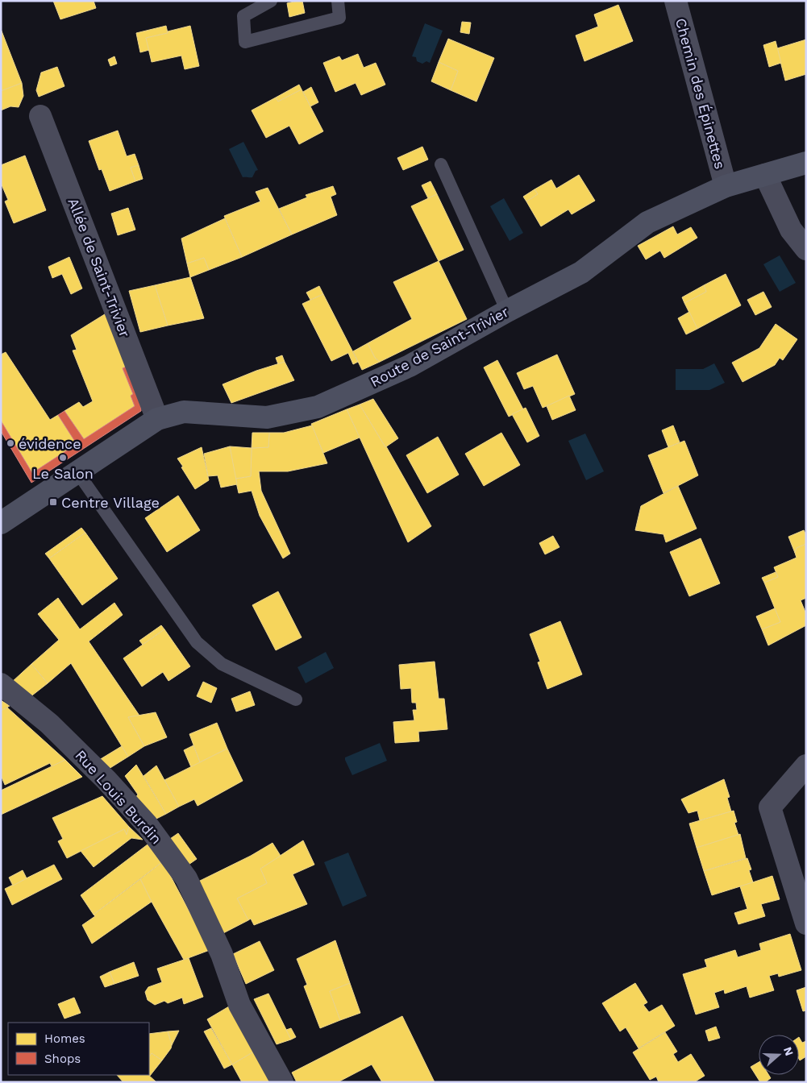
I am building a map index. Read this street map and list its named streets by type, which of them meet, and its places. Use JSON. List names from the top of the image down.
{
  "streets": {
    "main road": ["Route de Saint-Trivier"],
    "street": ["Chemin des Épinettes", "Allée de Saint-Trivier", "Rue Louis Burdin"]
  },
  "crossings": [
    ["Chemin des Épinettes", "Route de Saint-Trivier"],
    ["Allée de Saint-Trivier", "Route de Saint-Trivier"]
  ],
  "places": {
    "other": ["évidence", "Le Salon"],
    "transit": ["Centre Village"]
  },
  "legend": ["Homes", "Shops"],
  "north": "right"
}
